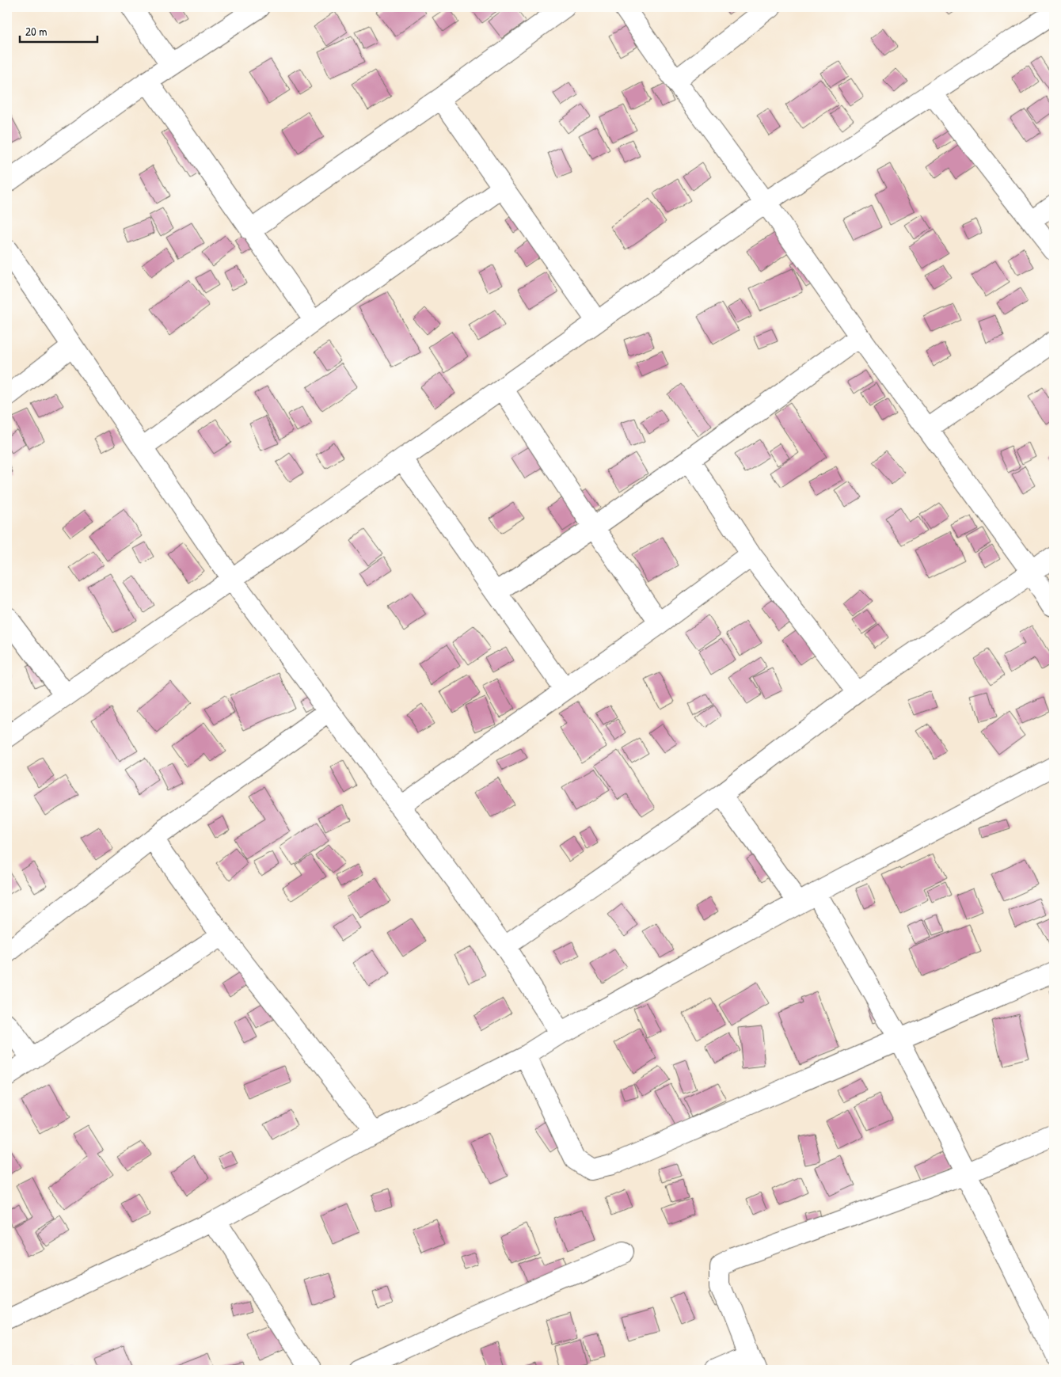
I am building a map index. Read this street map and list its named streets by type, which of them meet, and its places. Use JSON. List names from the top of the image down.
{
  "scale_bar": "20 m"
}
